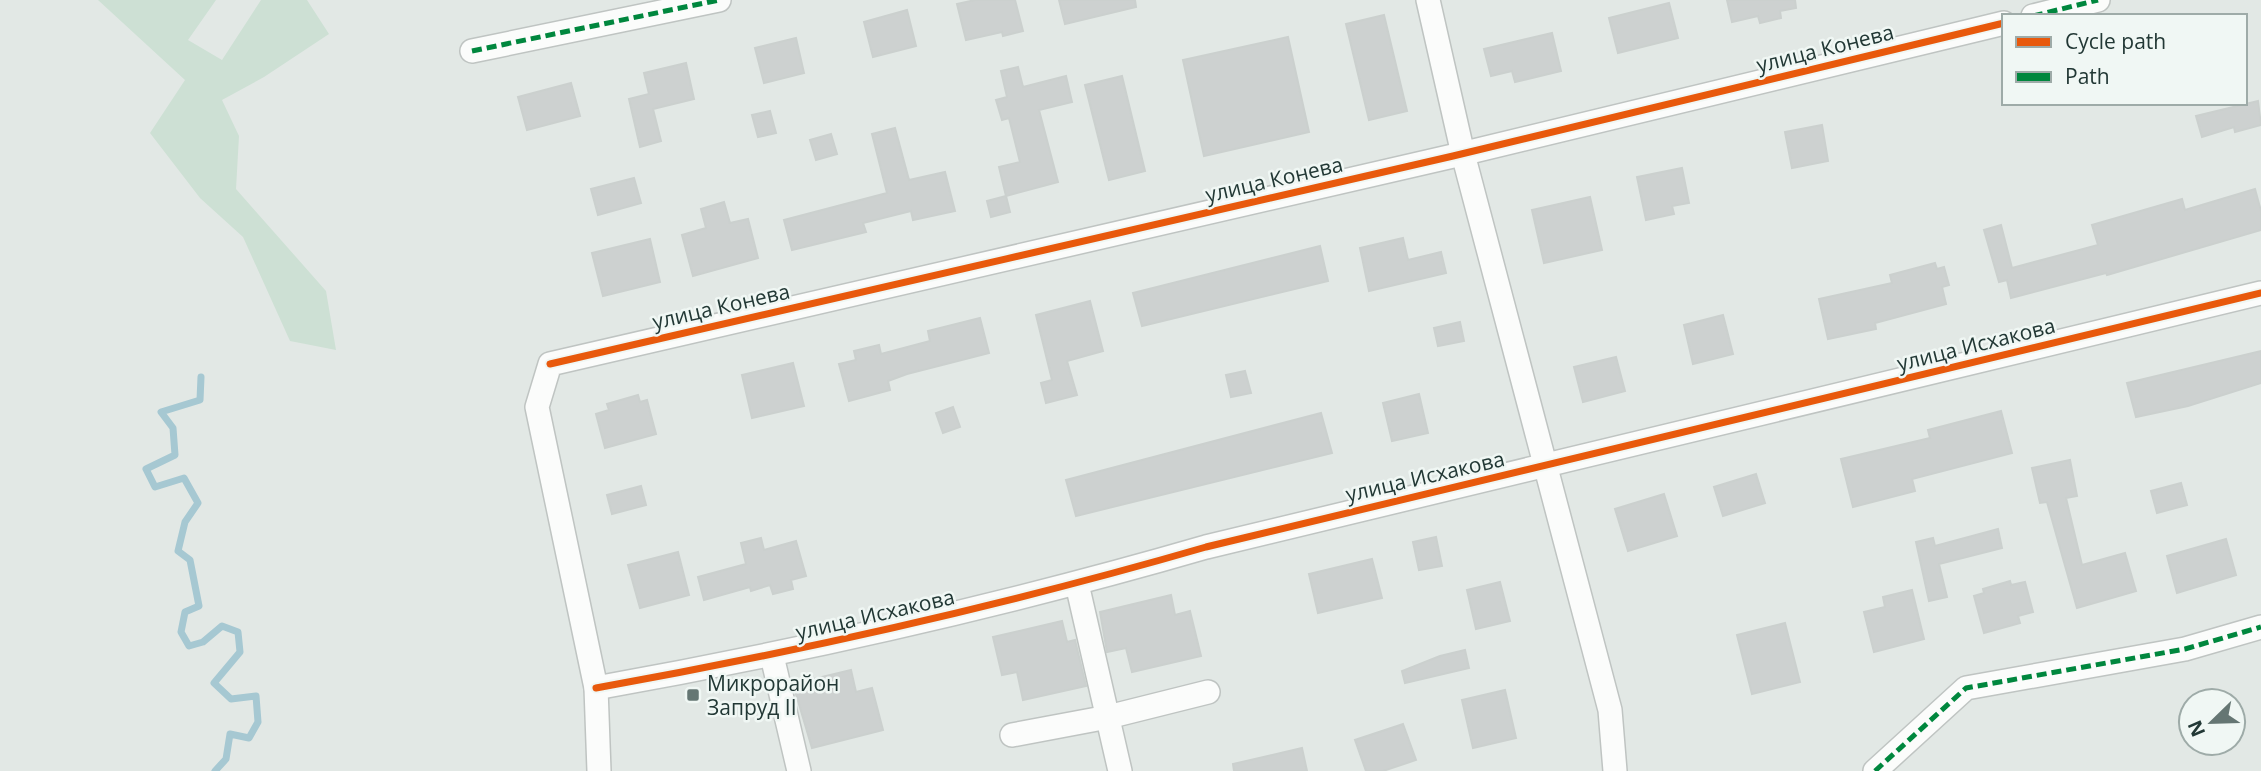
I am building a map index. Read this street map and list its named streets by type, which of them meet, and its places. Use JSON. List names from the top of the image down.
{
  "streets": {
    "street": ["улица Конева", "улица Исхакова"]
  },
  "crossings": [
    ["улица Конева", "улица Исхакова"]
  ],
  "places": {
    "transit": ["Микрорайон Запруд II"]
  },
  "legend": ["Cycle path", "Path"],
  "north": "bottom left"
}
